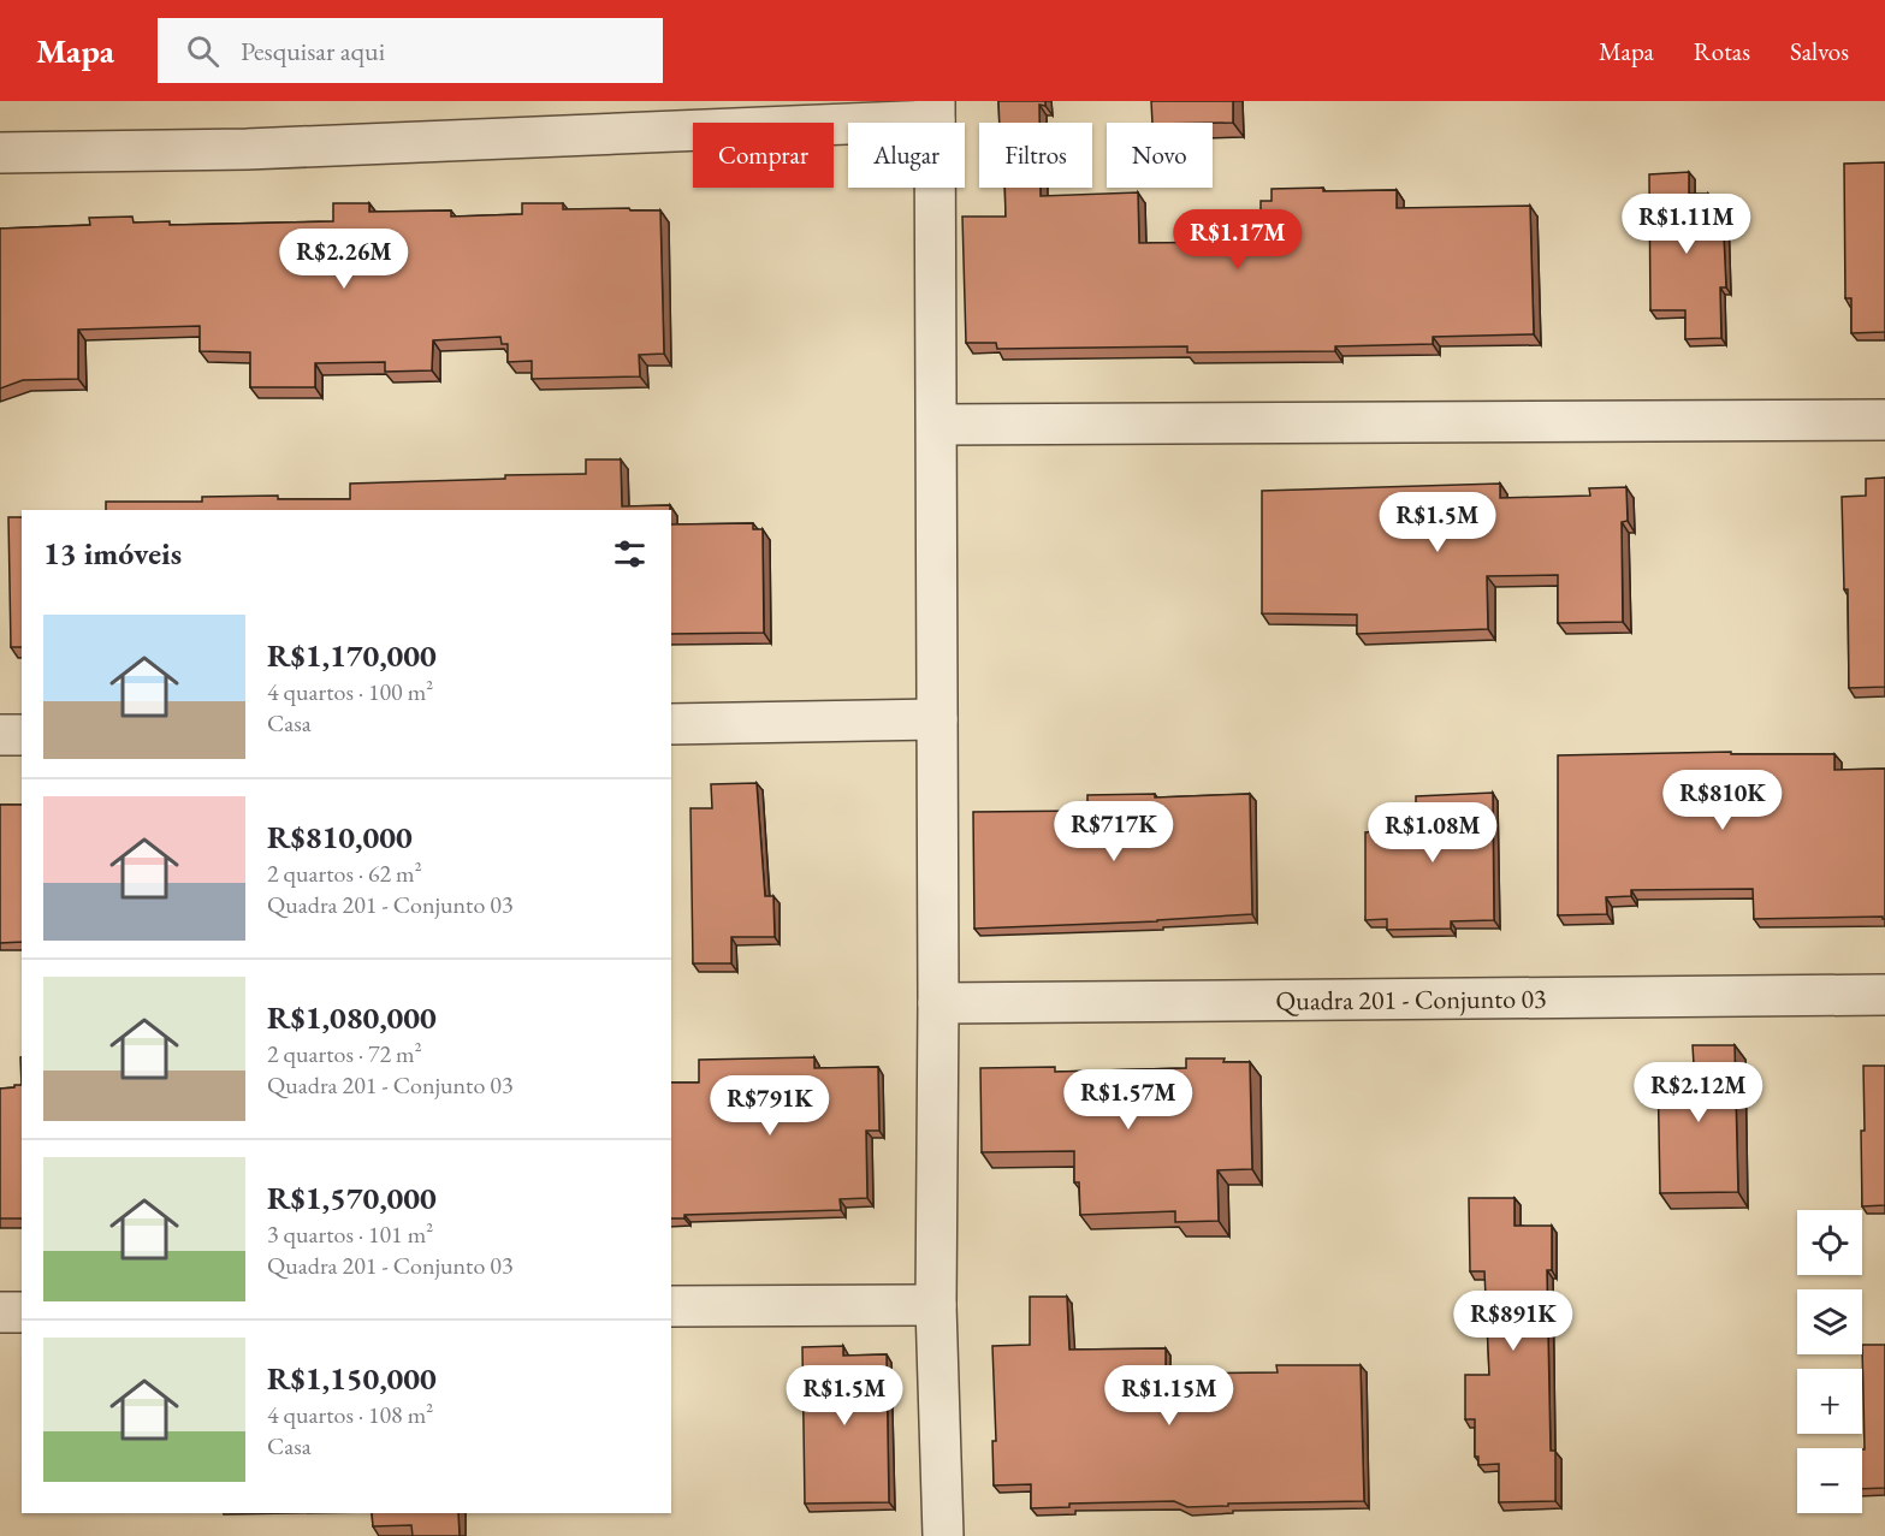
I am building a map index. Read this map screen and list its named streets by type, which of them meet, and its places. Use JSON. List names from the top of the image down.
{
  "streets": {
    "street": ["Quadra 201 - Conjunto 03"]
  },
  "page": {
    "header": "Mapa",
    "search": "Pesquisar aqui",
    "nav": ["Mapa", "Rotas", "Salvos"],
    "chip": [
      "Comprar",
      "Alugar",
      "Filtros",
      "Novo"
    ],
    "price": [
      "R$1.11M",
      "R$1.17M",
      "R$2.26M",
      "R$1.5M",
      "R$810K",
      "R$717K",
      "R$1.08M",
      "R$2.12M",
      "R$1.57M",
      "R$791K",
      "R$891K",
      "R$1.5M",
      "R$1.15M"
    ],
    "heading": "13 imóveis",
    "list": [
      {
        "name": "R$1,170,000",
        "note": "4 quartos · 100 m² · Casa"
      },
      {
        "name": "R$810,000",
        "note": "2 quartos · 62 m² · Quadra 201 - Conjunto 03"
      },
      {
        "name": "R$1,080,000",
        "note": "2 quartos · 72 m² · Quadra 201 - Conjunto 03"
      },
      {
        "name": "R$1,570,000",
        "note": "3 quartos · 101 m² · Quadra 201 - Conjunto 03"
      },
      {
        "name": "R$1,150,000",
        "note": "4 quartos · 108 m² · Casa"
      }
    ],
    "map_buttons": ["+", "−"]
  }
}
